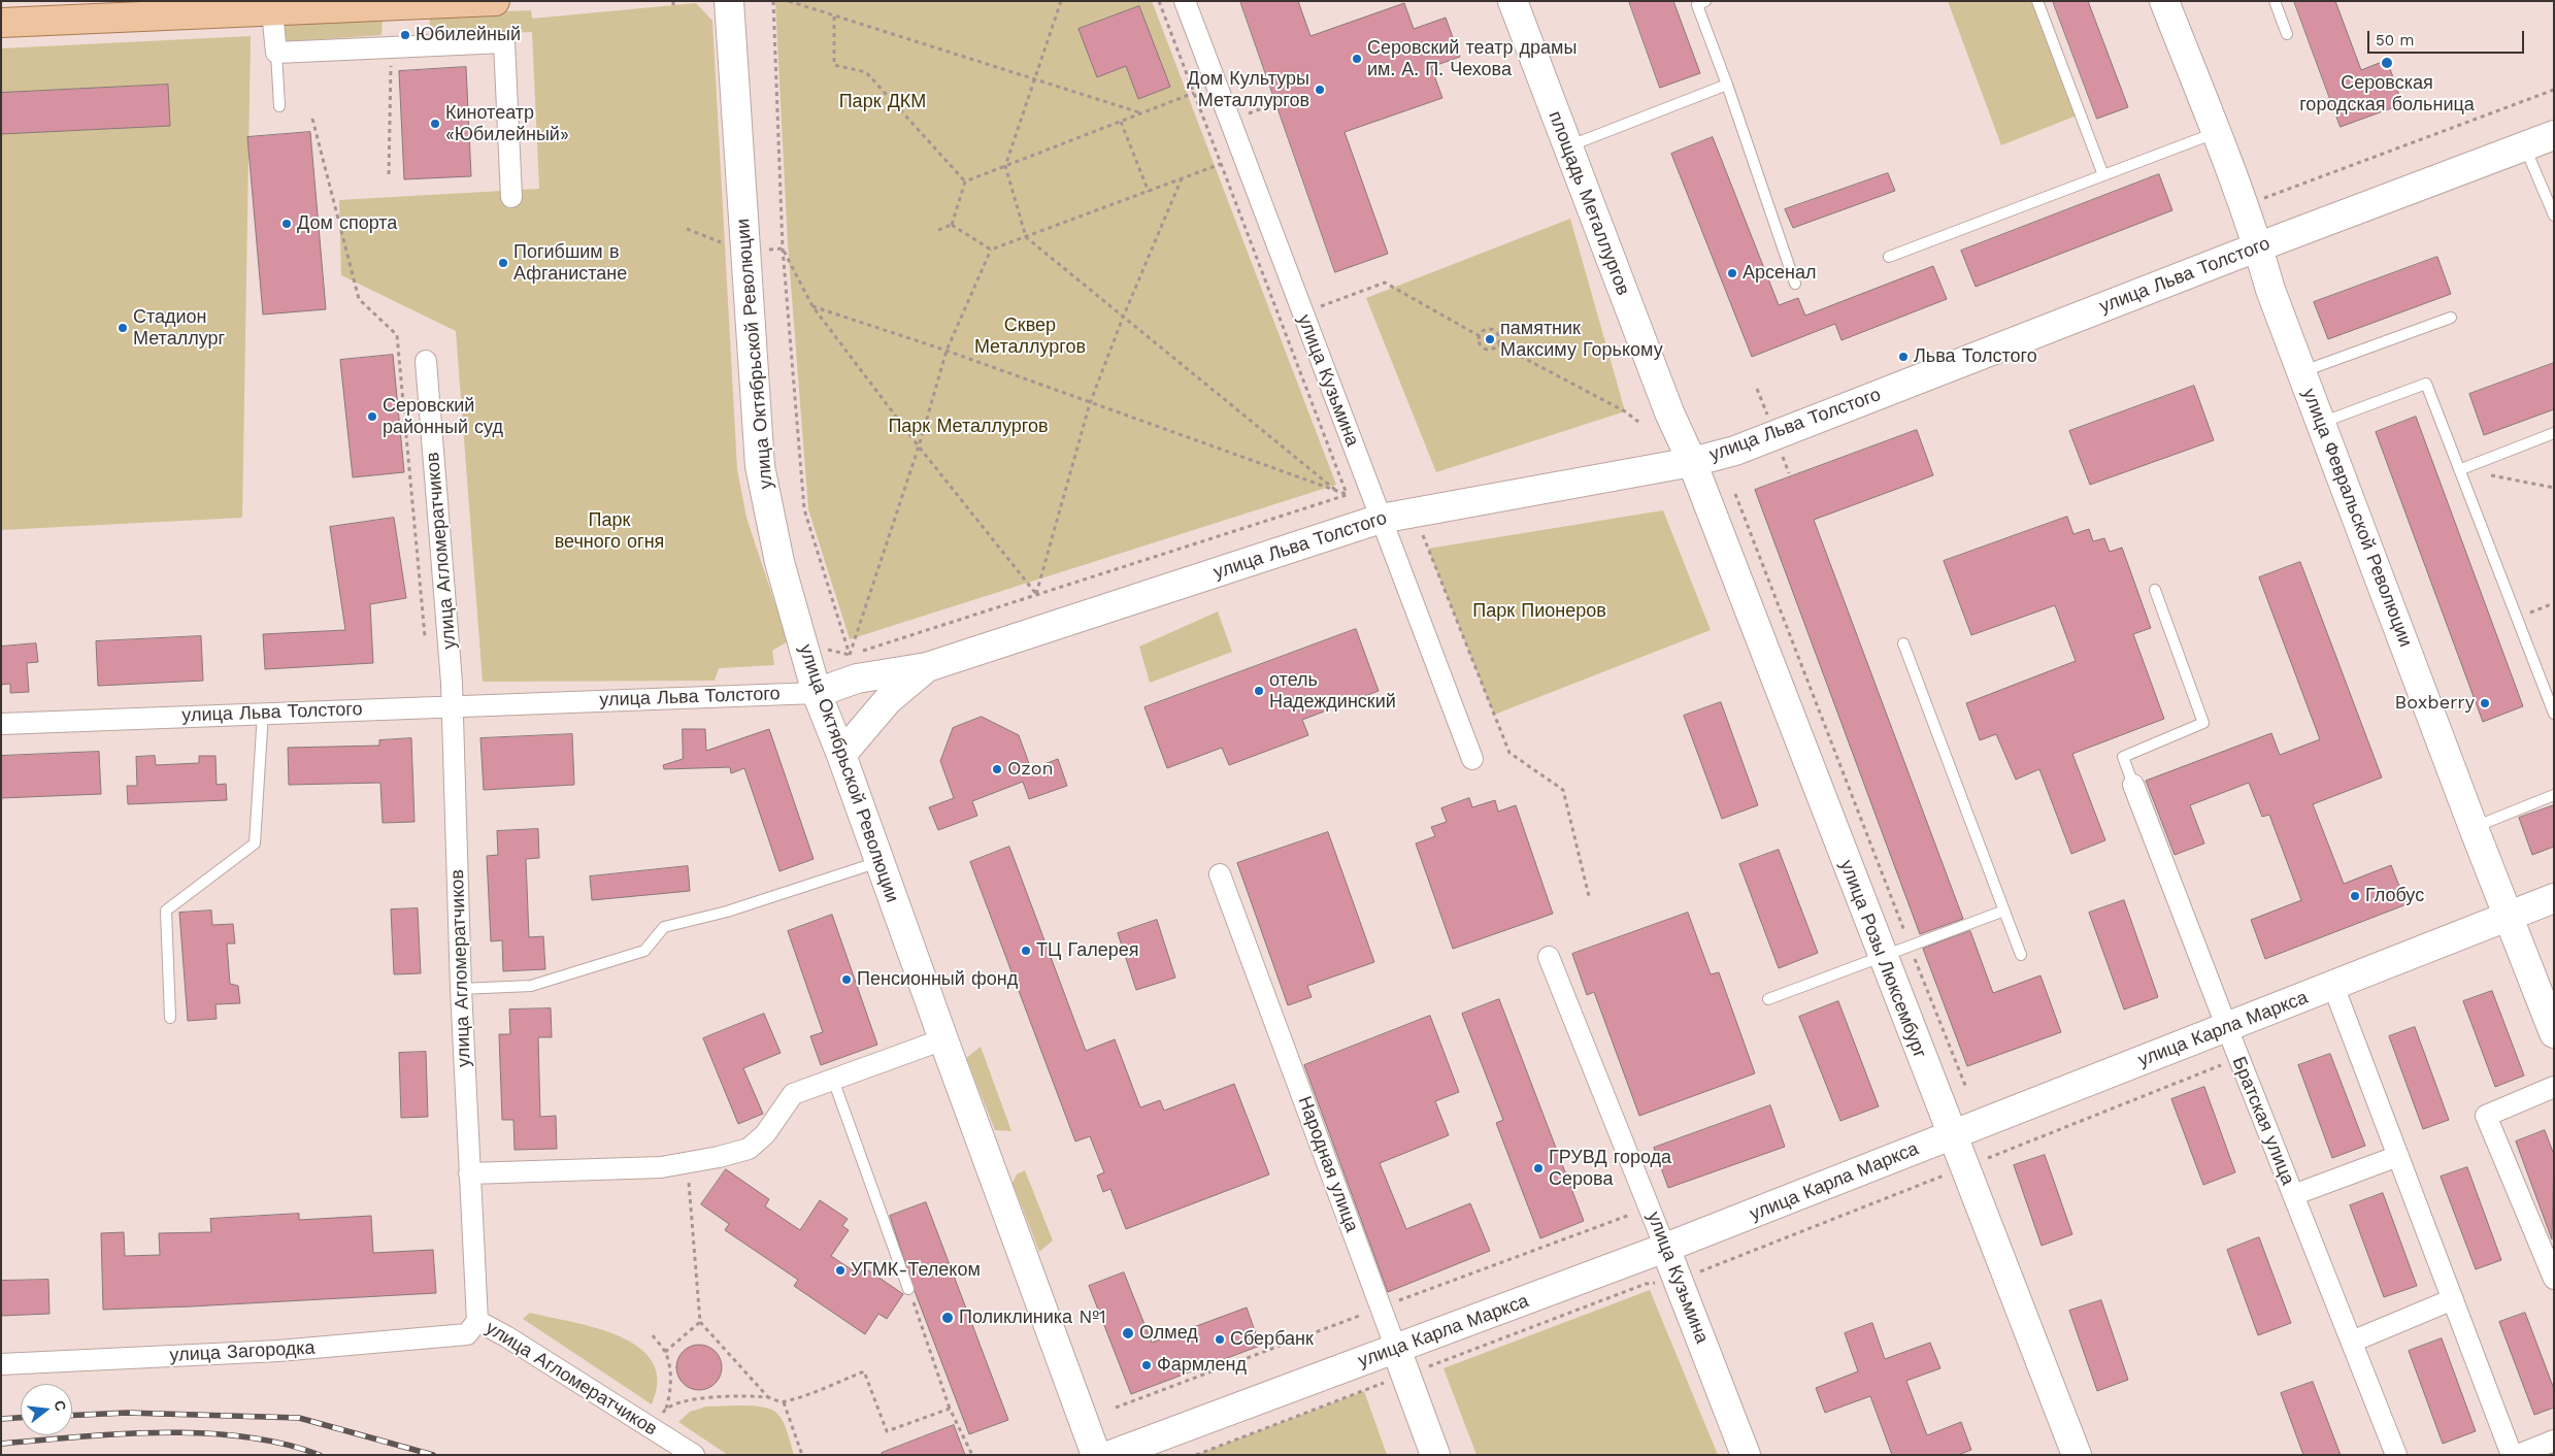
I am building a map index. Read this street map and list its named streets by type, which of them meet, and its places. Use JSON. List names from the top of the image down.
{
  "streets": {
    "street": [
      "площадь Металлургов",
      "улица Льва Толстого",
      "улица Октябрьской Революции",
      "улица Кузьмина",
      "улица Февральской Революции",
      "улица Агломератчиков",
      "улица Розы Люксембург",
      "улица Карла Маркса",
      "Братская улица",
      "Народная улица",
      "улица Загородка"
    ]
  },
  "crossings": [
    ["площадь Металлургов", "улица Льва Толстого"],
    ["площадь Металлургов", "улица Розы Люксембург"],
    ["улица Льва Толстого", "улица Октябрьской Революции"],
    ["улица Льва Толстого", "улица Кузьмина"],
    ["улица Льва Толстого", "улица Февральской Революции"],
    ["улица Льва Толстого", "улица Агломератчиков"],
    ["улица Льва Толстого", "улица Розы Люксембург"],
    ["улица Кузьмина", "улица Карла Маркса"],
    ["улица Февральской Революции", "улица Карла Маркса"],
    ["улица Агломератчиков", "улица Загородка"],
    ["улица Розы Люксембург", "улица Карла Маркса"],
    ["улица Карла Маркса", "Братская улица"],
    ["улица Карла Маркса", "Народная улица"]
  ],
  "parks": [
    "Парк ДКМ",
    "Сквер Металлургов",
    "Парк Металлургов",
    "Парк вечного огня",
    "Парк Пионеров"
  ],
  "places": [
    "Юбилейный",
    "Серовский театр драмы им. А. П. Чехова",
    "Серовская городская больница",
    "Дом Культуры Металлургов",
    "Кинотеатр «Юбилейный»",
    "Дом спорта",
    "Погибшим в Афганистане",
    "Арсенал",
    "Стадион Металлург",
    "памятник Максиму Горькому",
    "Льва Толстого",
    "Серовский районный суд",
    "отель Надеждинский",
    "Boxberry",
    "Ozon",
    "Глобус",
    "ТЦ Галерея",
    "Пенсионный фонд",
    "ГРУВД города Серова",
    "УГМК-Телеком",
    "Поликлиника №1",
    "Олмед",
    "Сбербанк",
    "Фармленд"
  ],
  "scale_bar": "50 m",
  "north": "right"
}
